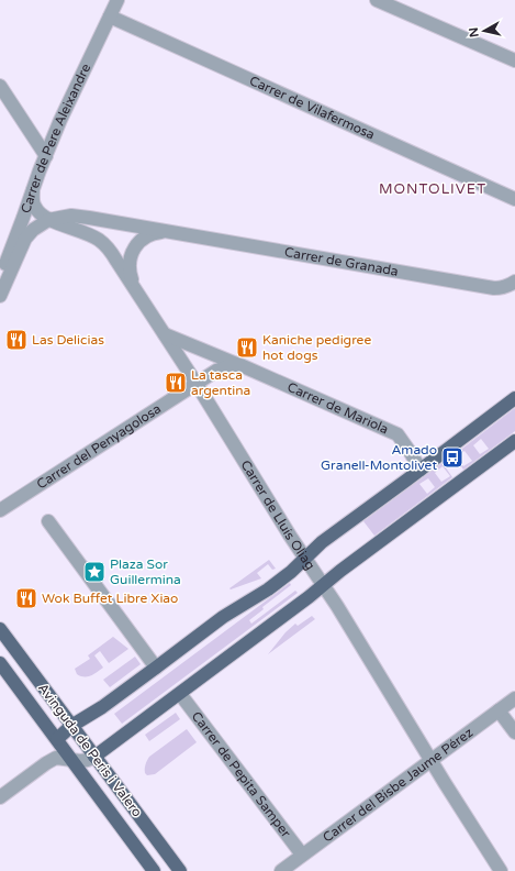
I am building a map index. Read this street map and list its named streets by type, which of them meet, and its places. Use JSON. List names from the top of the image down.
{
  "streets": {
    "main road": ["Avinguda de Peris i Valero"],
    "street": [
      "Carrer de Vilafermosa",
      "Carrer de Pere Aleixandre",
      "Carrer de Granada",
      "Carrer de Mariola",
      "Carrer del Penyagolosa",
      "Carrer de Lluís Oliag",
      "Carrer de Pepita Samper",
      "Carrer del Bisbe Jaume Pérez"
    ]
  },
  "crossings": [
    ["Carrer de Vilafermosa", "Carrer de Pere Aleixandre"],
    ["Carrer de Pere Aleixandre", "Carrer de Lluís Oliag"],
    ["Carrer de Granada", "Carrer de Lluís Oliag"],
    ["Carrer de Mariola", "Carrer de Lluís Oliag"],
    ["Carrer del Penyagolosa", "Carrer de Lluís Oliag"],
    ["Carrer de Lluís Oliag", "Carrer del Bisbe Jaume Pérez"],
    ["Carrer de Pepita Samper", "Carrer del Bisbe Jaume Pérez"]
  ],
  "districts": ["MONTOLIVET"],
  "places": {
    "restaurant": [
      "Las Delicias",
      "Kaniche pedigree hot dogs",
      "La tasca argentina",
      "Wok Buffet Libre Xiao"
    ],
    "bus stop": ["Amado Granell-Montolivet"],
    "place": ["Plaza Sor Guillermina"]
  },
  "north": "left"
}
